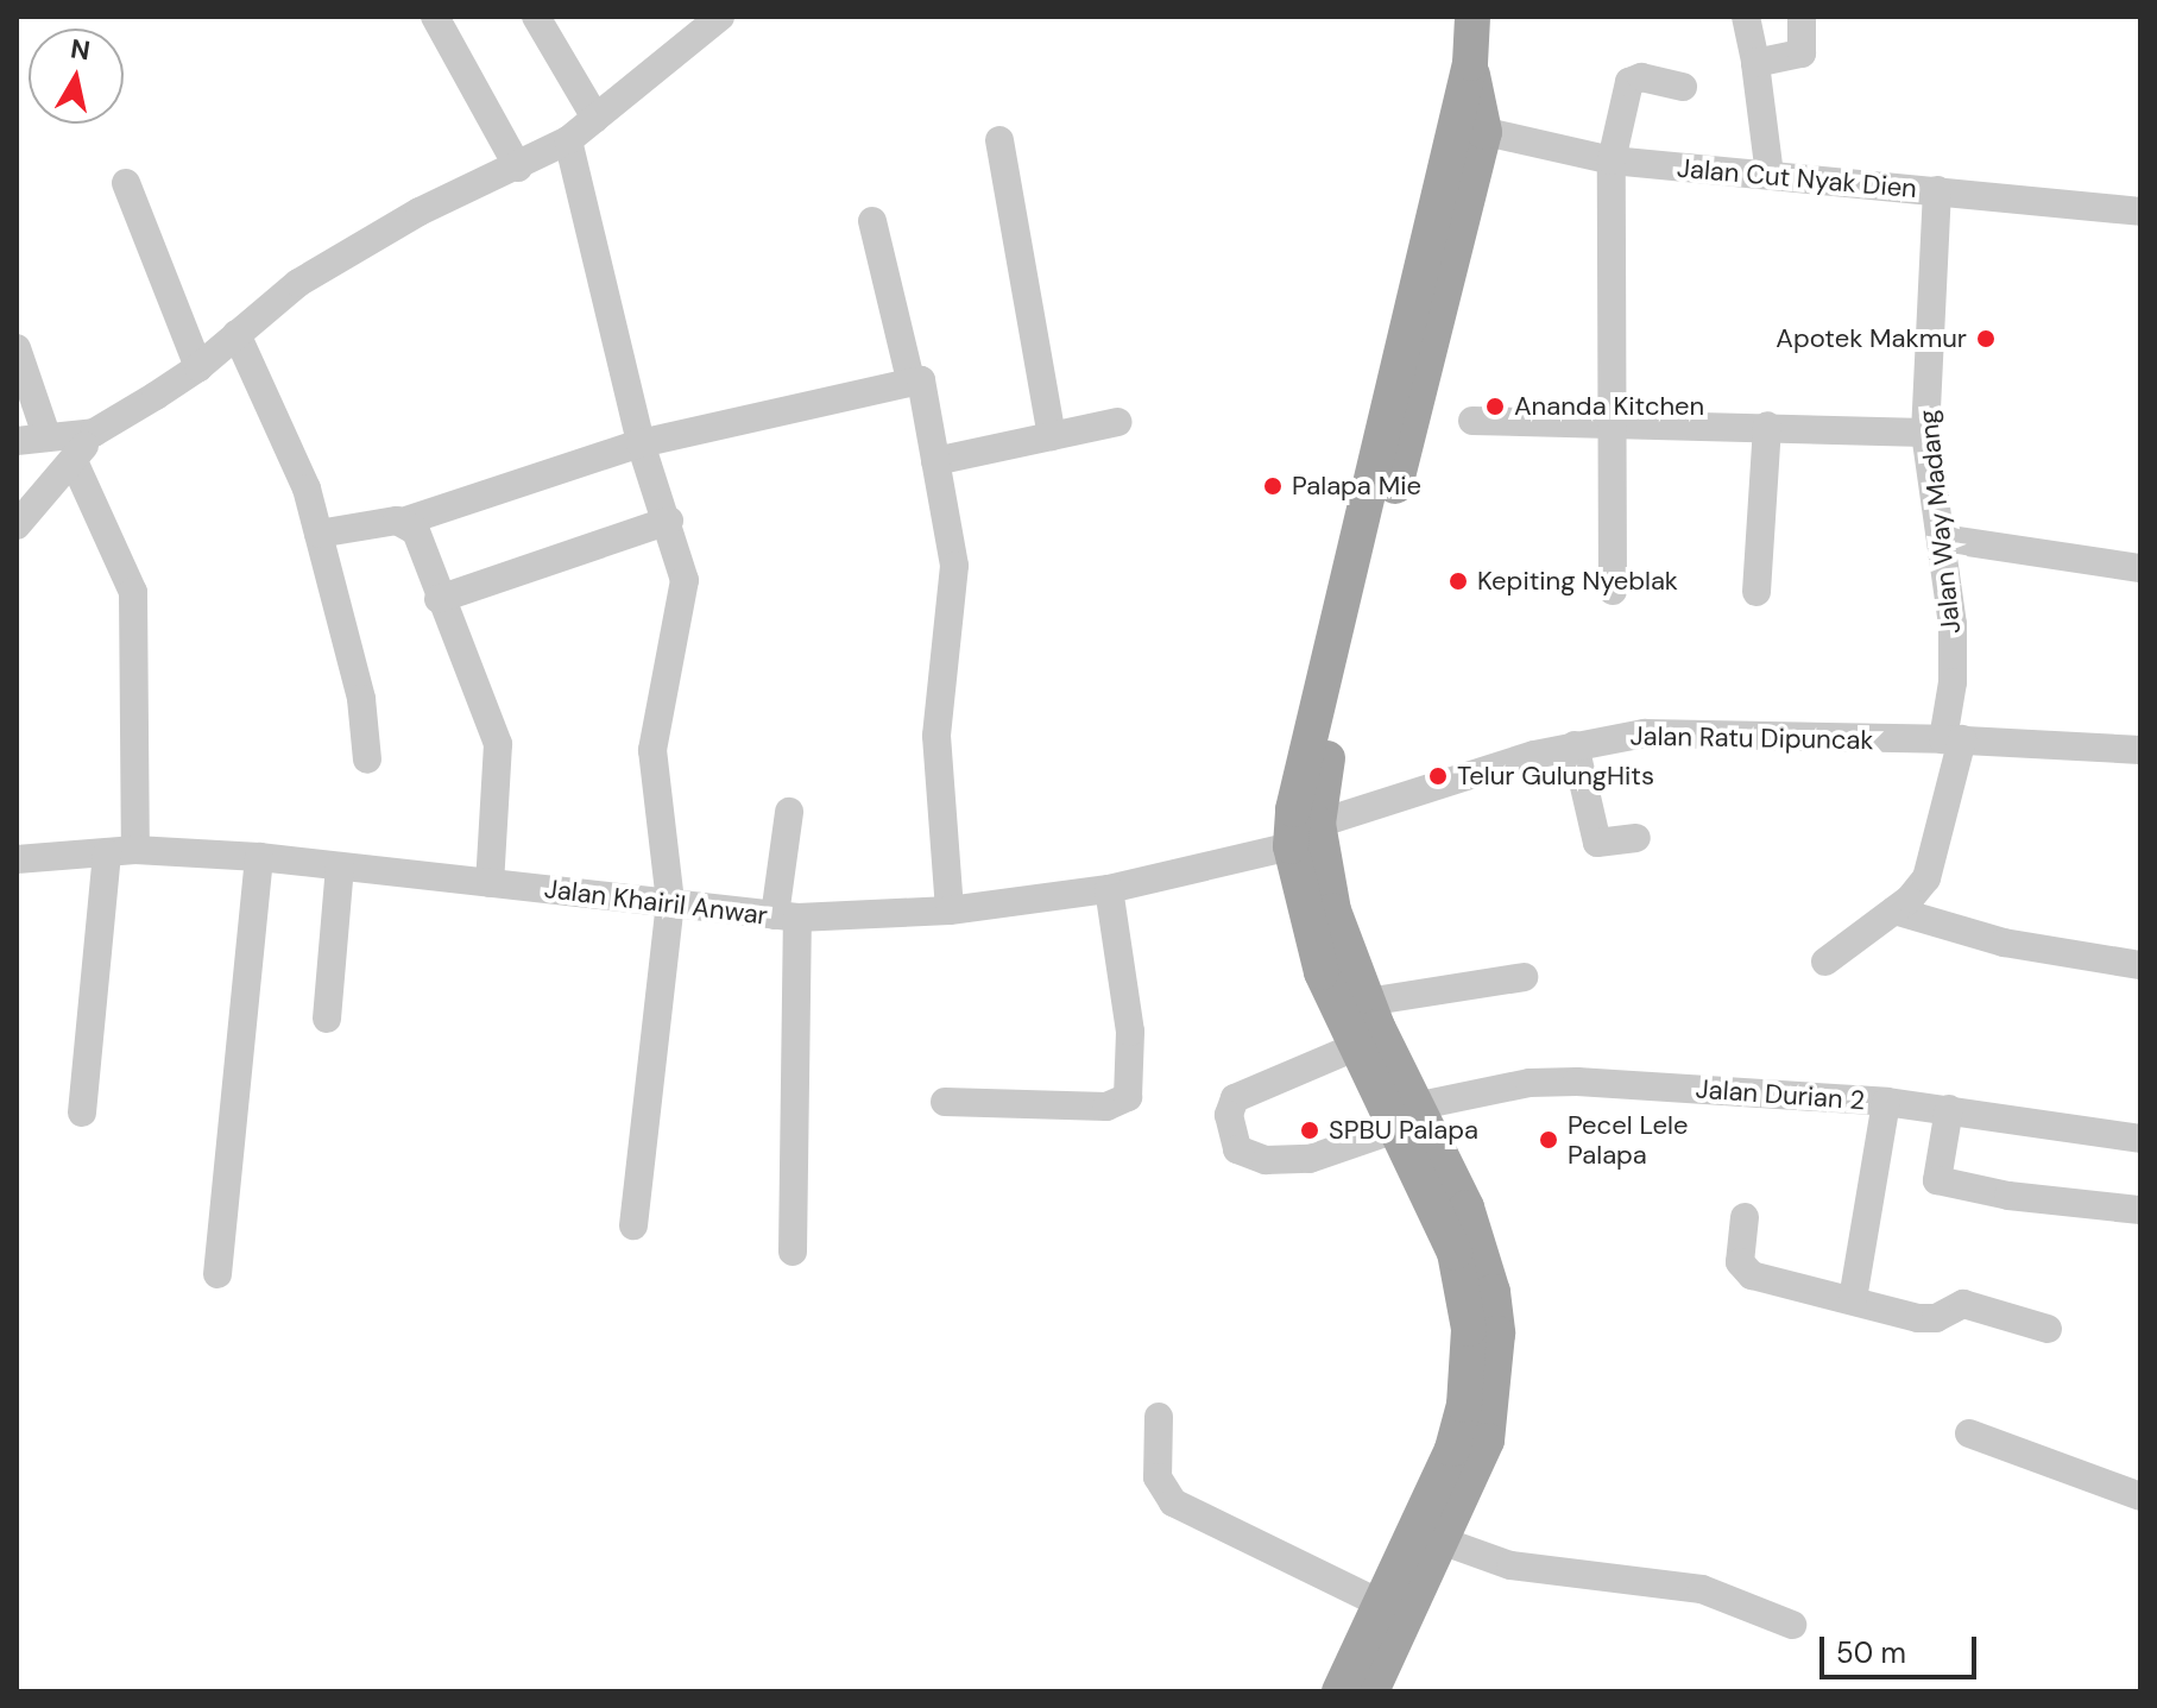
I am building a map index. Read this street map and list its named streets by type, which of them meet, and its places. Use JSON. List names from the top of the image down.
{
  "streets": {
    "street": [
      "Jalan Cut Nyak Dien",
      "Jalan Way Madang",
      "Jalan Ratu Dipuncak",
      "Jalan Khairil Anwar",
      "Jalan Durian 2"
    ]
  },
  "crossings": [
    ["Jalan Cut Nyak Dien", "Jalan Way Madang"],
    ["Jalan Way Madang", "Jalan Ratu Dipuncak"],
    ["Jalan Ratu Dipuncak", "Jalan Khairil Anwar"]
  ],
  "places": [
    "Apotek Makmur",
    "Ananda Kitchen",
    "Palapa Mie",
    "Kepiting Nyeblak",
    "Telur GulungHits",
    "SPBU Palapa",
    "Pecel Lele Palapa"
  ],
  "scale_bar": "50 m",
  "north": "top"
}
